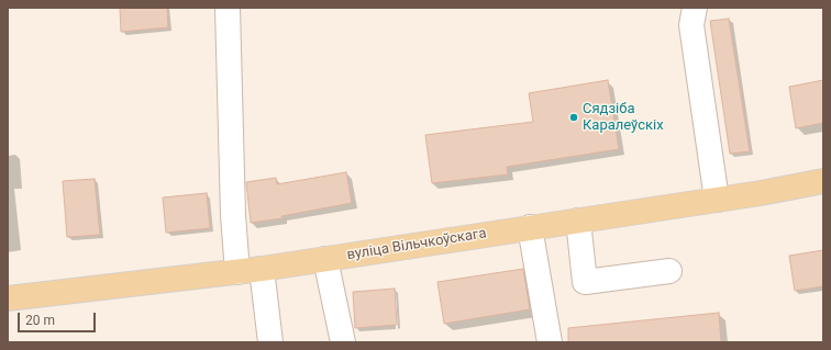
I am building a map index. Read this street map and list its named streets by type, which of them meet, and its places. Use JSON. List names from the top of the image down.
{
  "streets": {
    "main road": ["вуліца Вільчкоўскага"]
  },
  "places": ["Сядзіба Каралеўскіх"],
  "scale_bar": "20 m"
}
